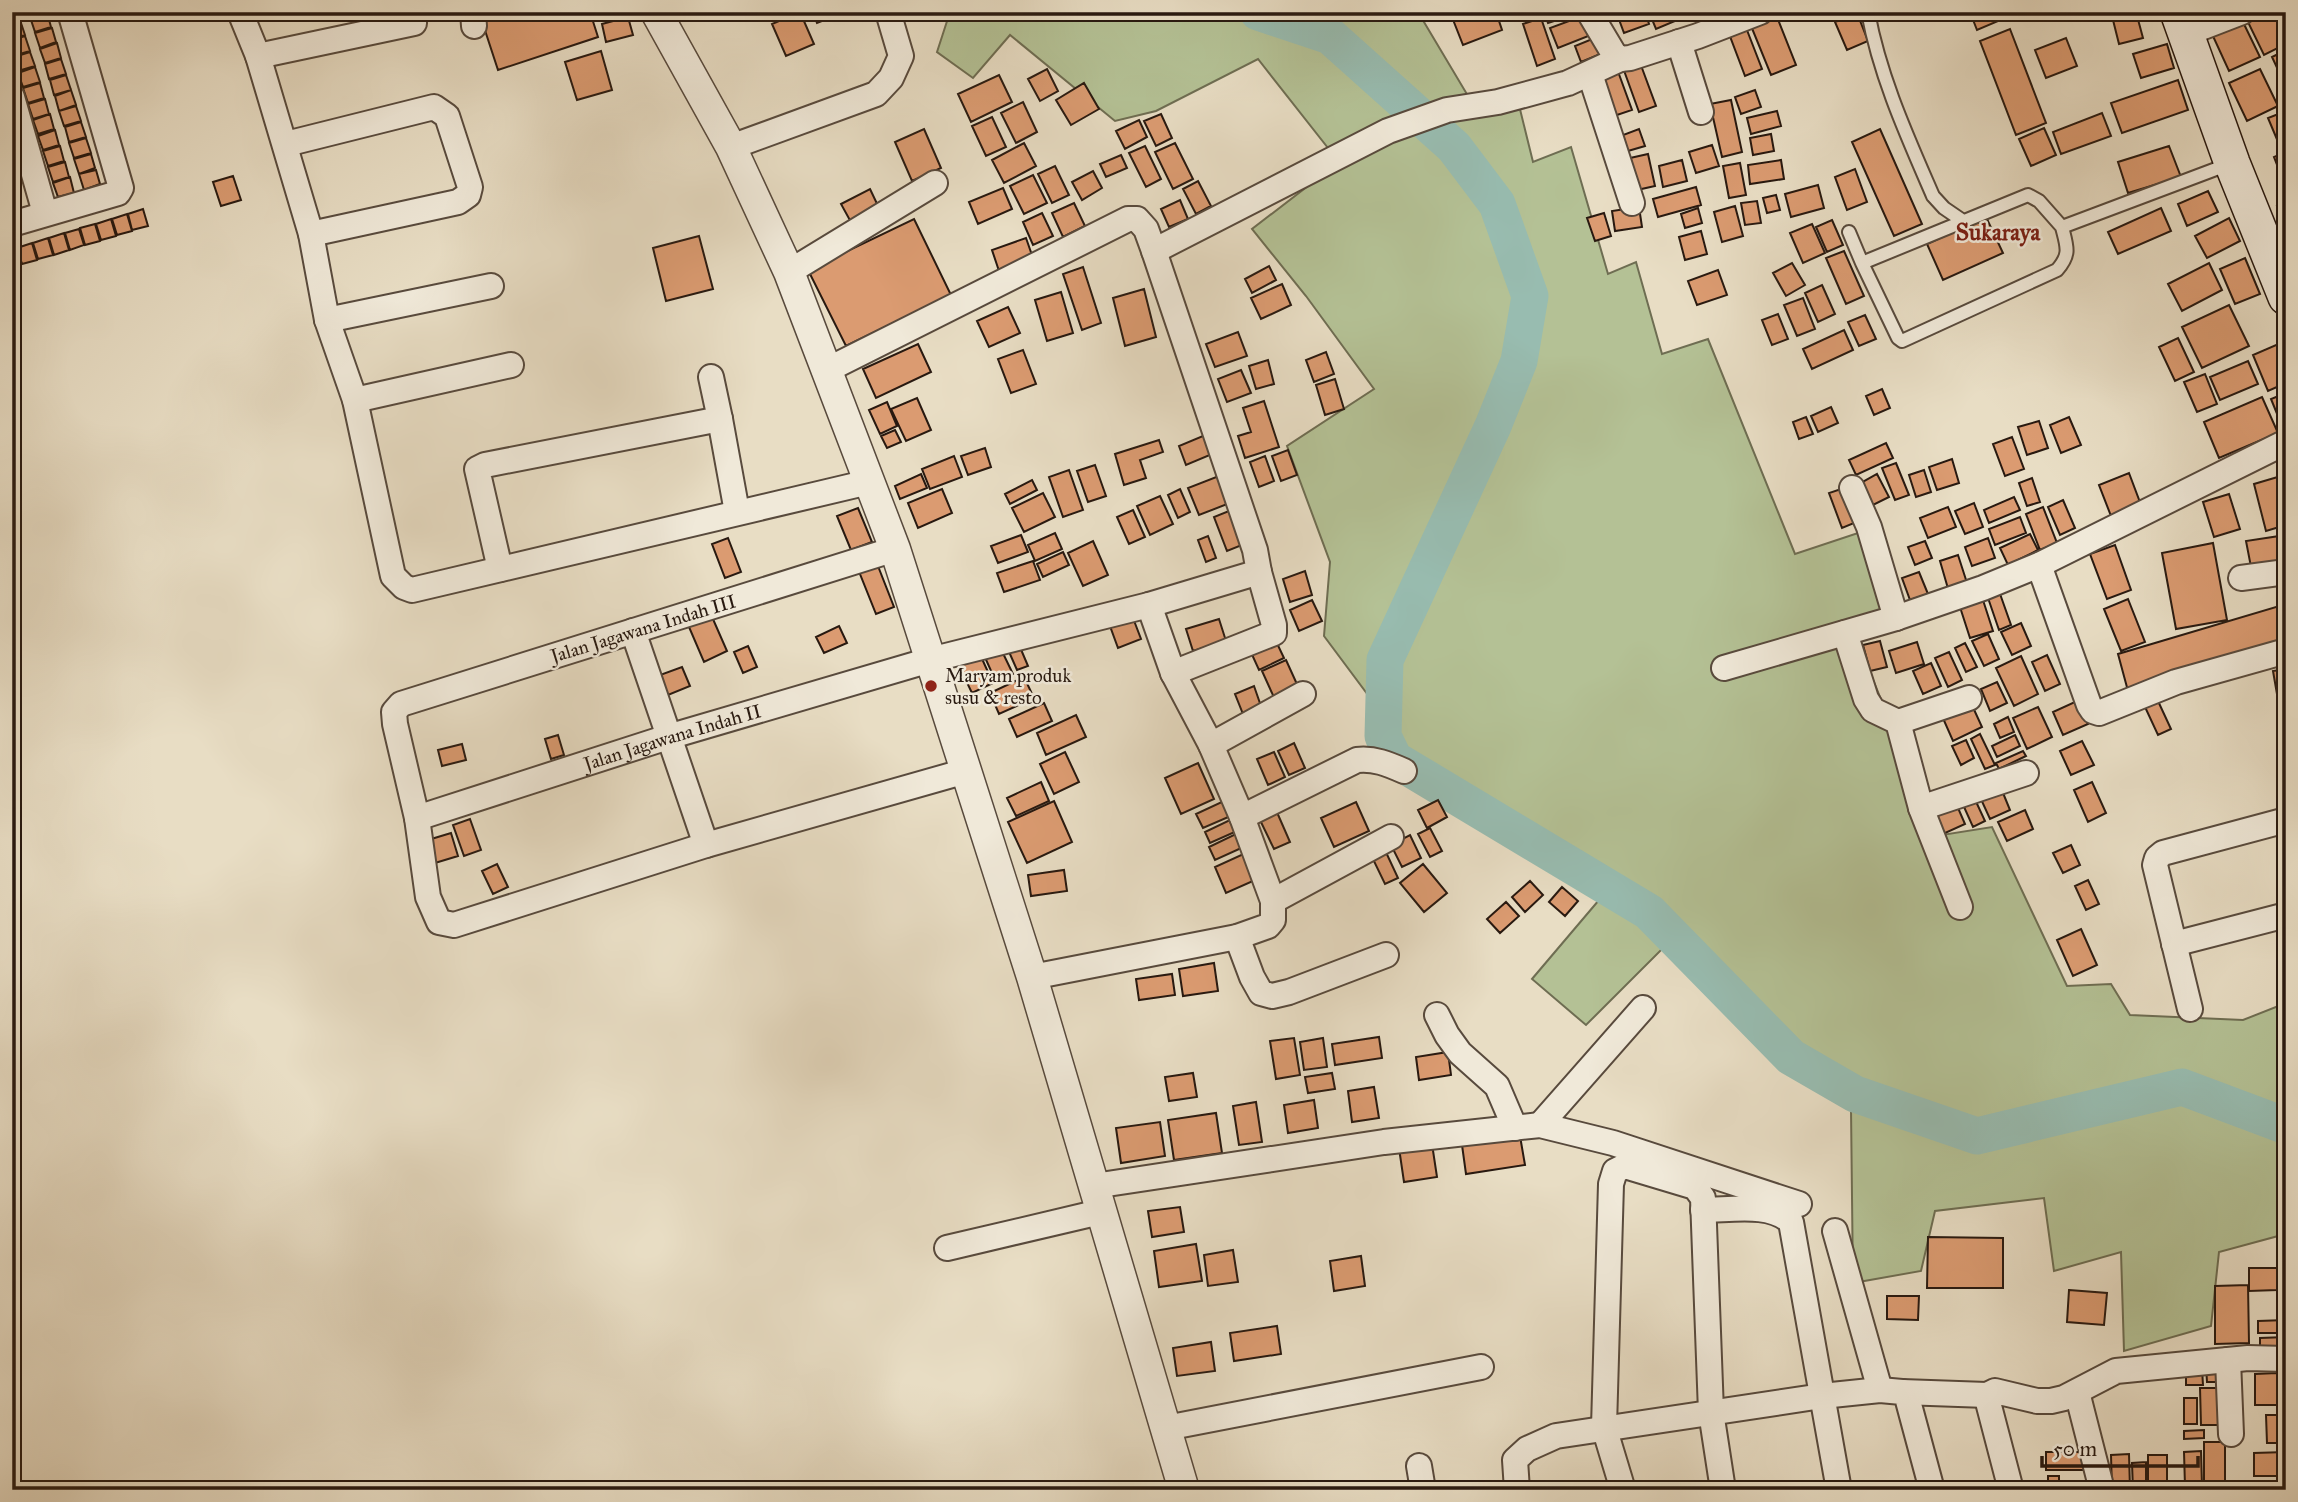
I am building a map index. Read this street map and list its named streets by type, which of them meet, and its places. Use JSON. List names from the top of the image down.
{
  "streets": {
    "street": ["Jalan Jagawana Indah III", "Jalan Jagawana Indah II"]
  },
  "crossings": [
    ["Jalan Jagawana Indah III", "Jalan Jagawana Indah II"]
  ],
  "districts": ["Sukaraya"],
  "places": ["Maryam produk susu & resto"],
  "scale_bar": "50 m"
}
